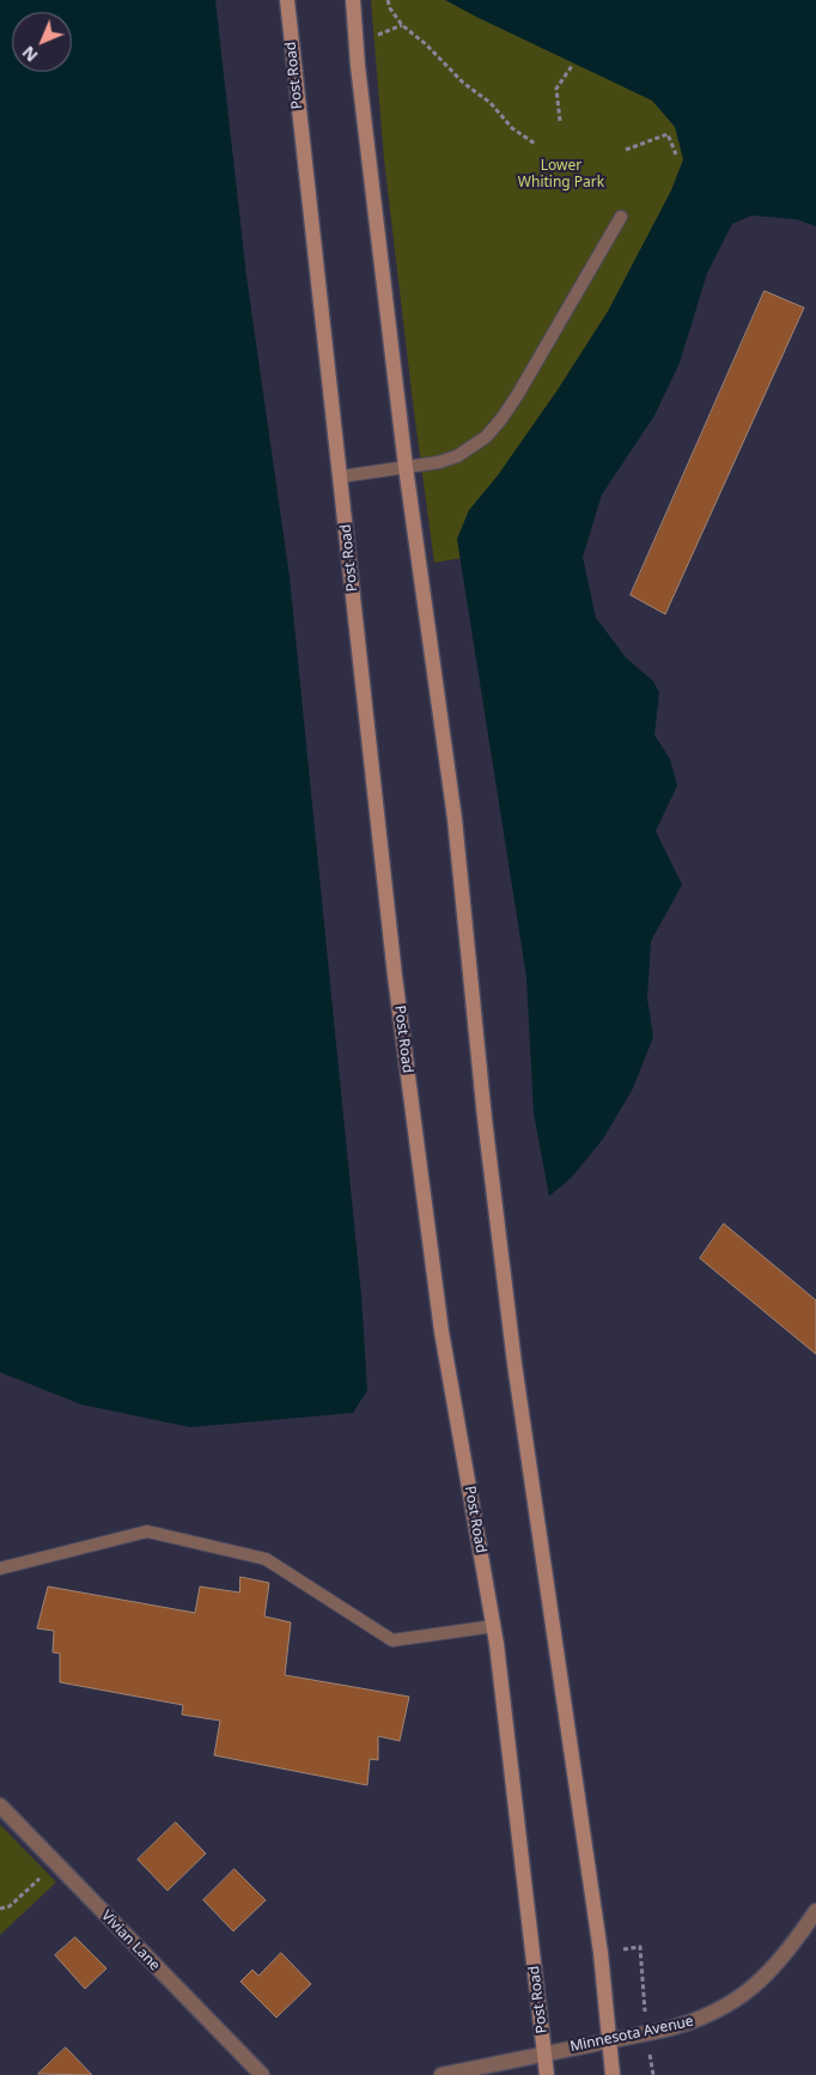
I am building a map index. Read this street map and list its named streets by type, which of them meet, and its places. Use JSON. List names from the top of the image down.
{
  "streets": {
    "main road": ["Post Road"],
    "street": ["Vivian Lane", "Minnesota Avenue"]
  },
  "crossings": [
    ["Post Road", "Minnesota Avenue"]
  ],
  "parks": ["Lower Whiting Park"],
  "north": "bottom left"
}
